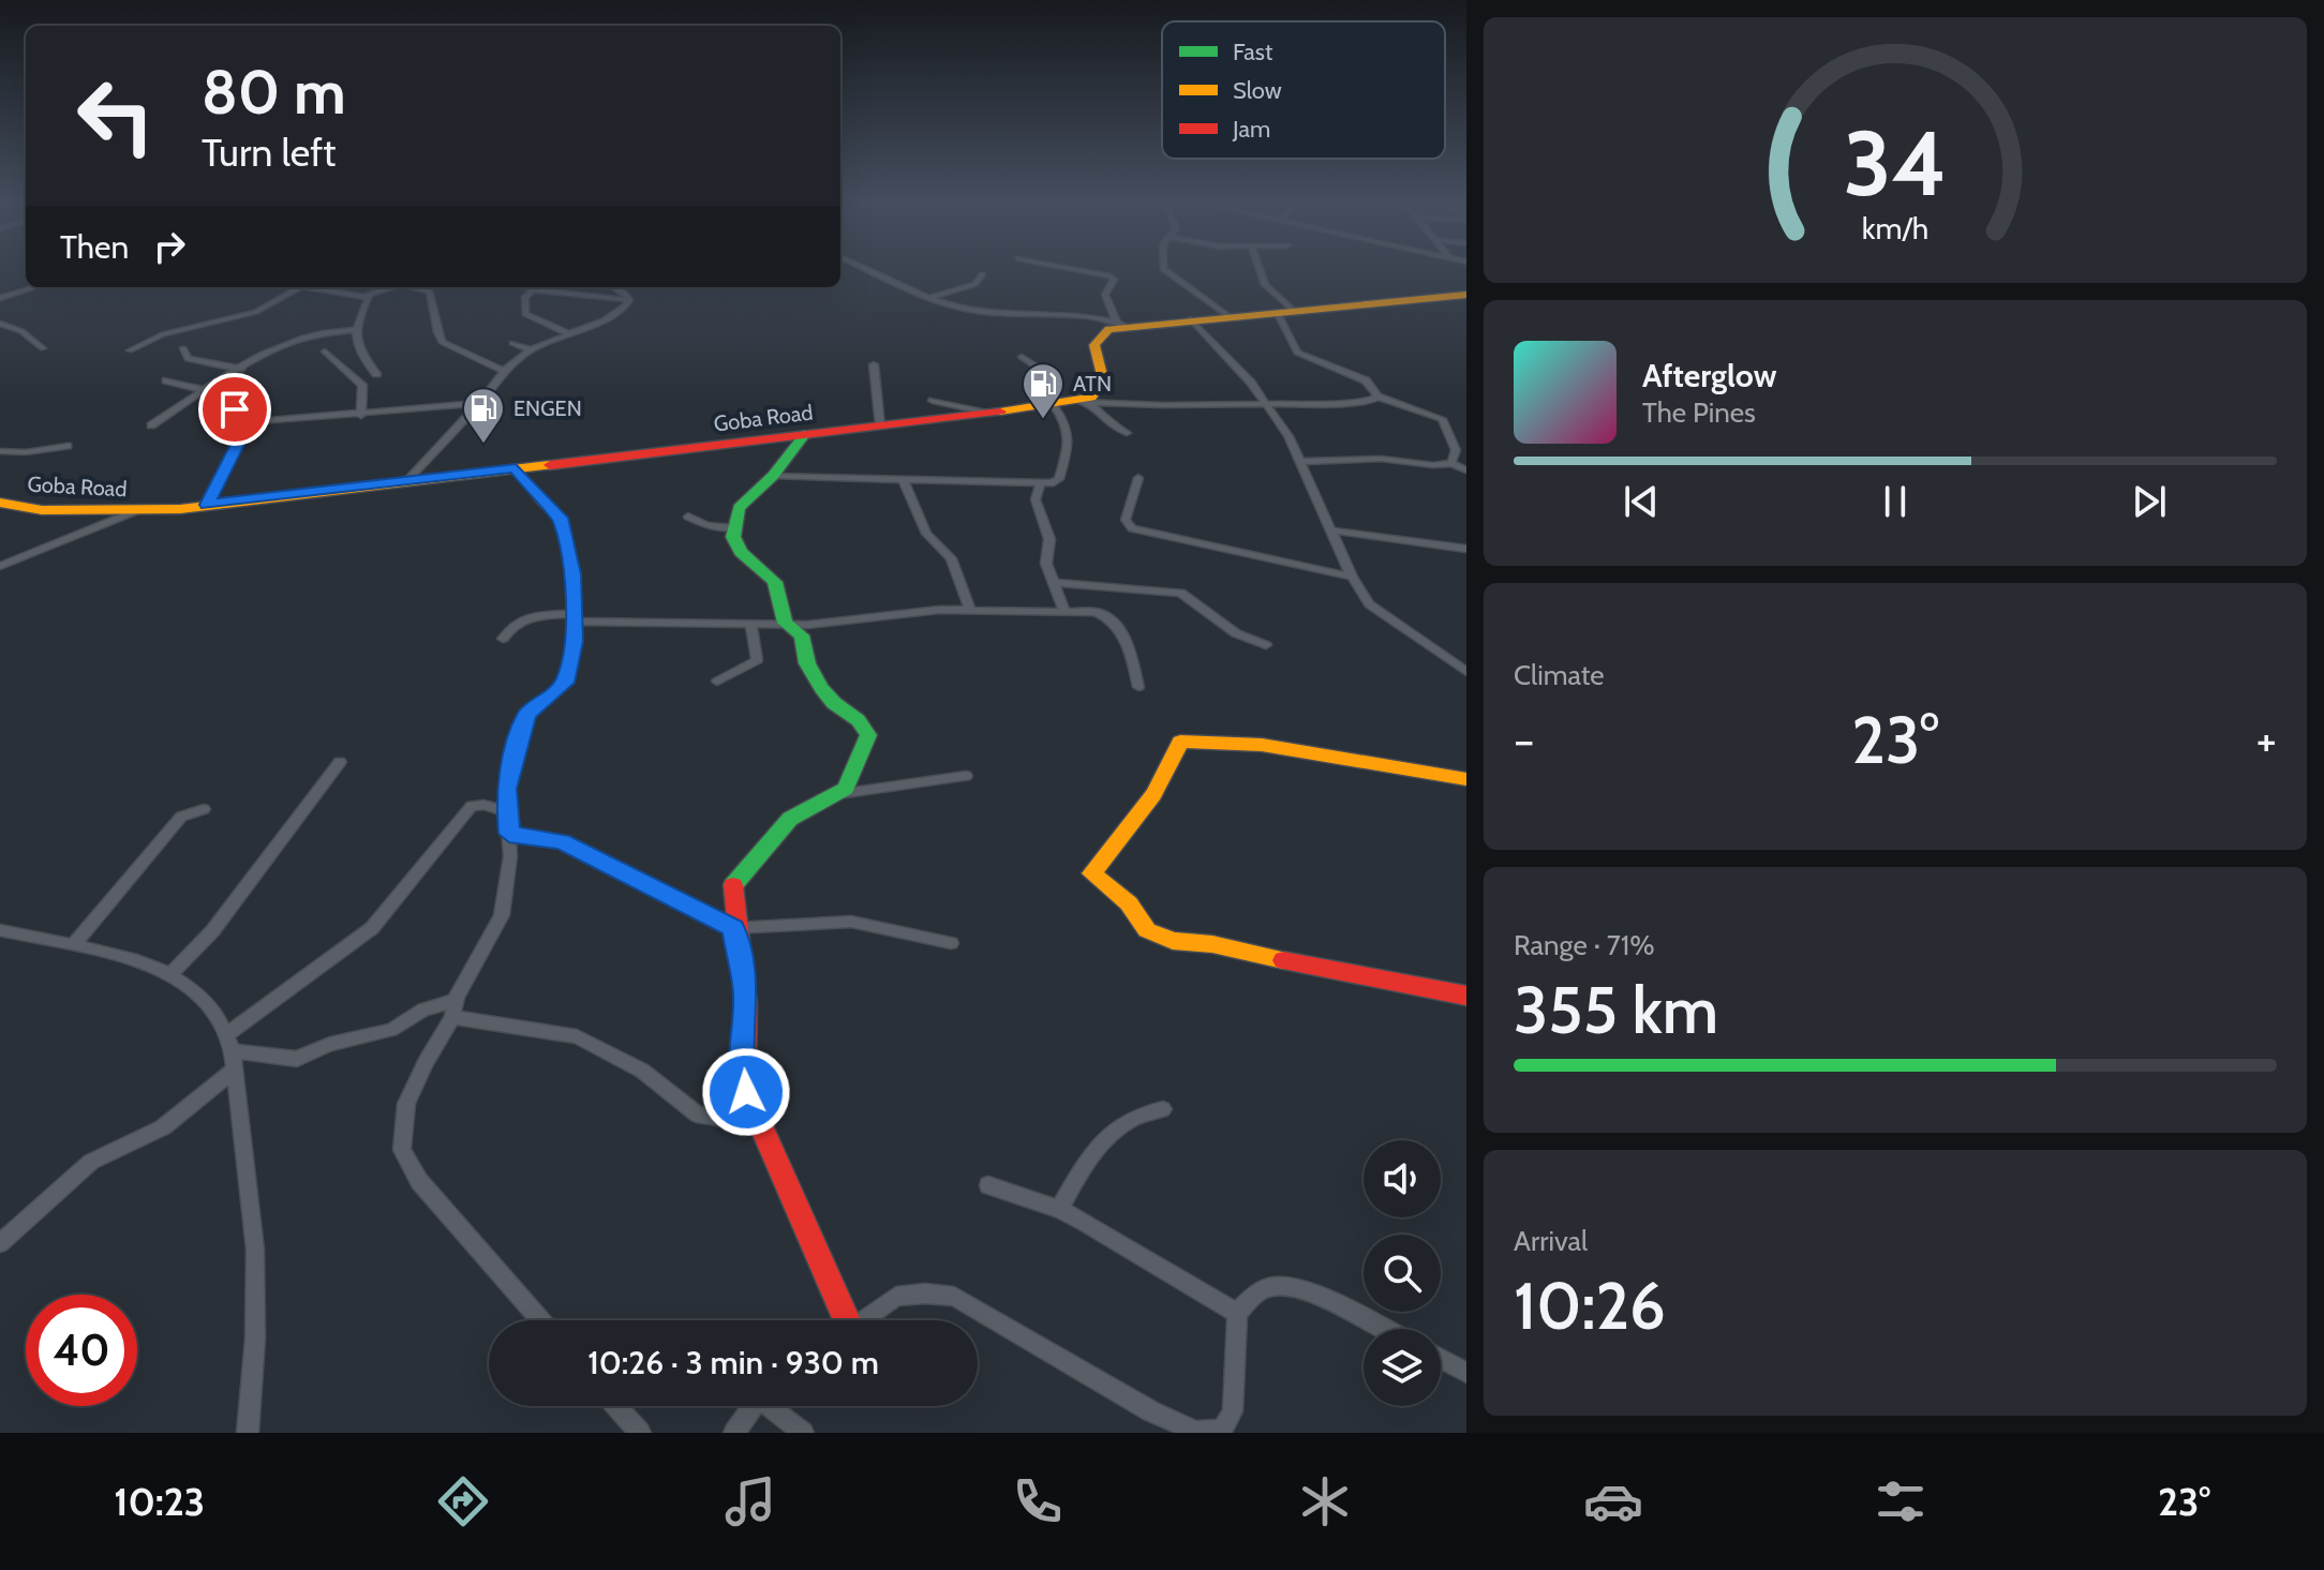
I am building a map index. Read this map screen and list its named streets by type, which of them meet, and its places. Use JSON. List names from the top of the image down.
{
  "streets": {
    "main road": ["Goba Road"]
  },
  "places": {
    "fuel station": ["ATN", "ENGEN"]
  },
  "legend": ["Fast", "Slow", "Jam"],
  "page": {
    "turn": ["80 m", "Turn left"],
    "then": "Then",
    "song": ["Afterglow", "The Pines"],
    "tile": [
      "Climate",
      ["Range · 71%", "355 km"],
      ["Arrival", "10:26"]
    ],
    "heat": ["−", "23°", "+"],
    "limit": "40",
    "trip": "10:26 · 3 min · 930 m",
    "tabs": ["10:23", "23°"],
    "gauge": ["34", "km/h"]
  }
}
